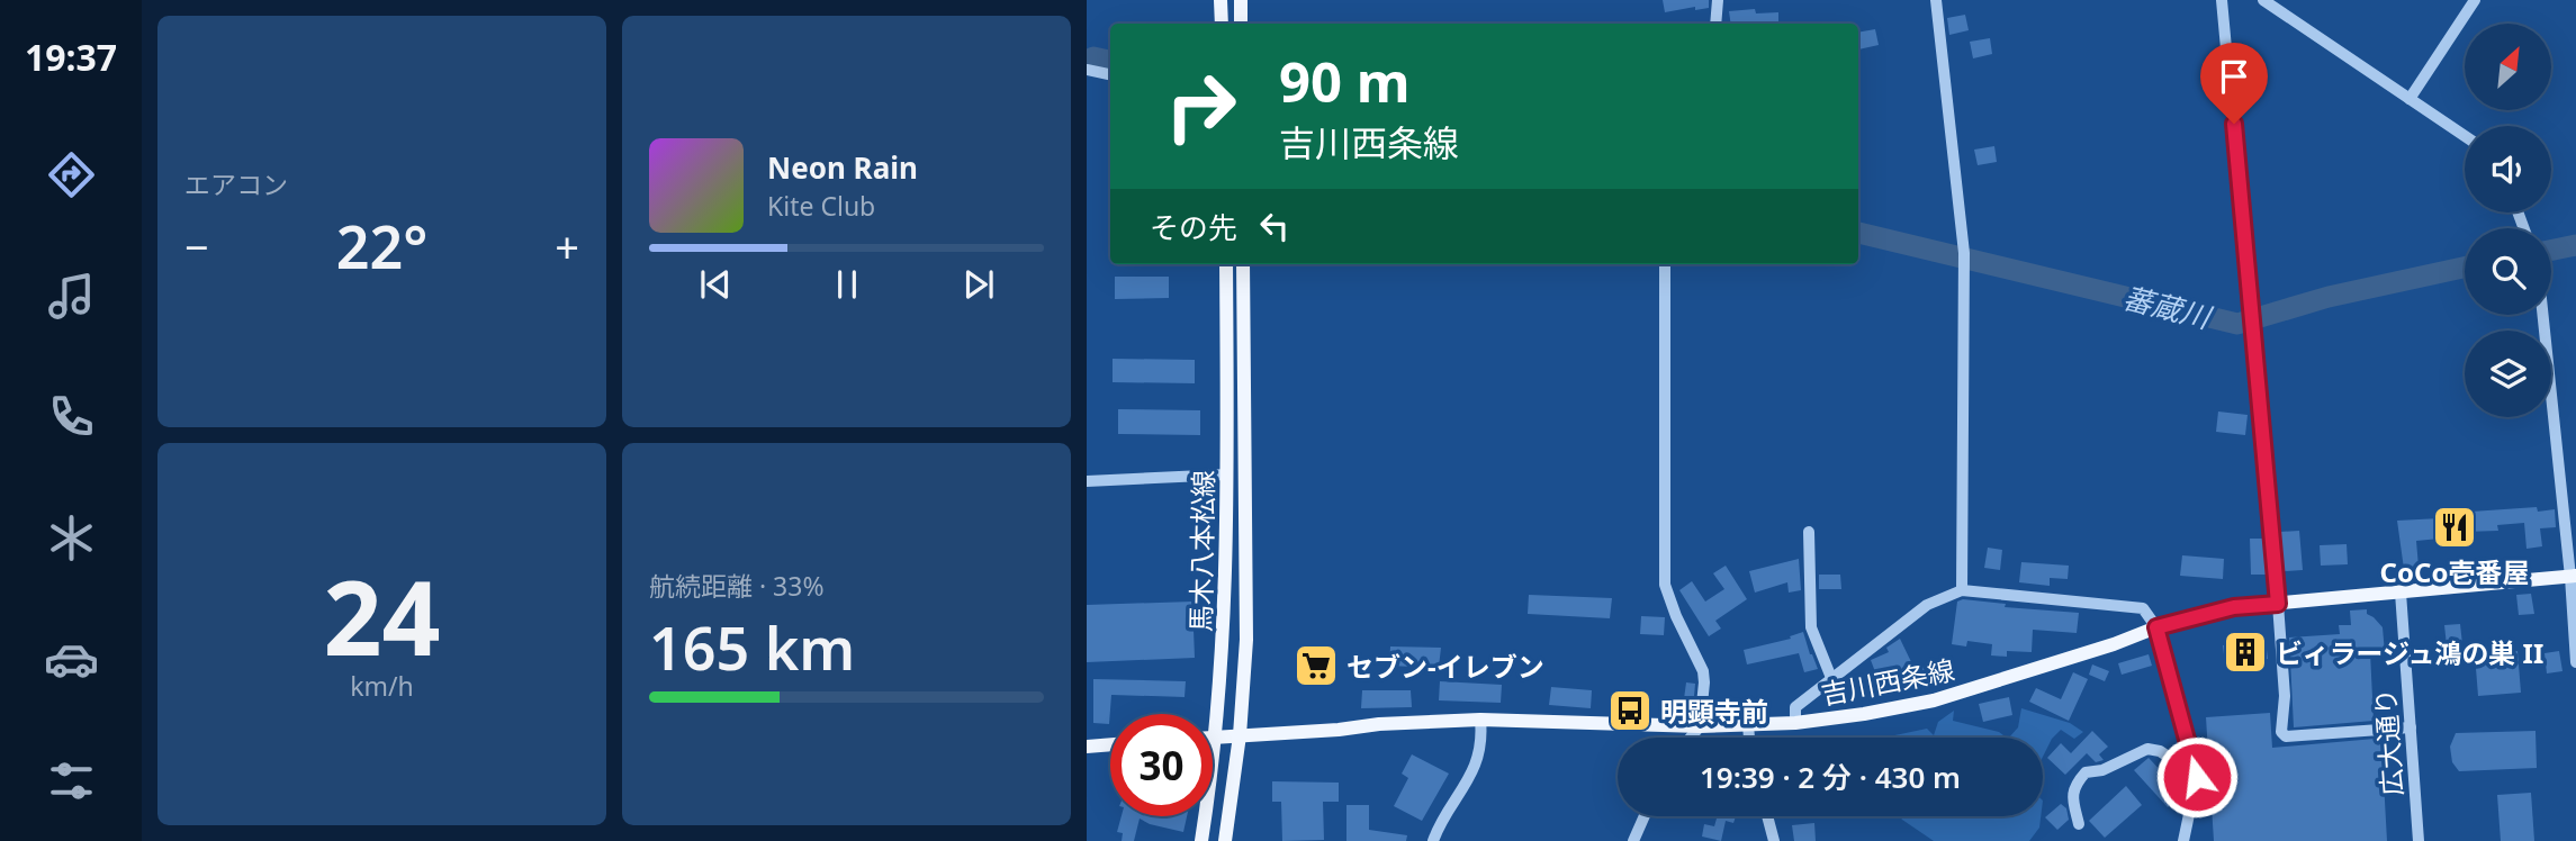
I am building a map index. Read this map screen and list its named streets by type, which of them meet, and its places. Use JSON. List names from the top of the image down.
{
  "streets": {
    "main road": ["馬木八本松線", "吉川西条線"],
    "street": ["広大通り"]
  },
  "crossings": [
    ["馬木八本松線", "吉川西条線"],
    ["吉川西条線", "広大通り"]
  ],
  "water": ["蕃蔵川"],
  "places": {
    "restaurant": ["CoCo壱番屋"],
    "building": ["ビィラージュ鴻の巣 II"],
    "supermarket": ["セブン-イレブン"],
    "bus stop": ["明顕寺前"]
  },
  "north": "top right",
  "page": {
    "tabs": "19:37",
    "tile": [
      "エアコン",
      ["24", "km/h"],
      ["航続距離 · 33%", "165 km"]
    ],
    "turn": ["90 m", "吉川西条線"],
    "song": ["Neon Rain", "Kite Club"],
    "then": "その先",
    "heat": ["−", "22°", "+"],
    "limit": "30",
    "trip": "19:39 · 2 分 · 430 m"
  }
}
